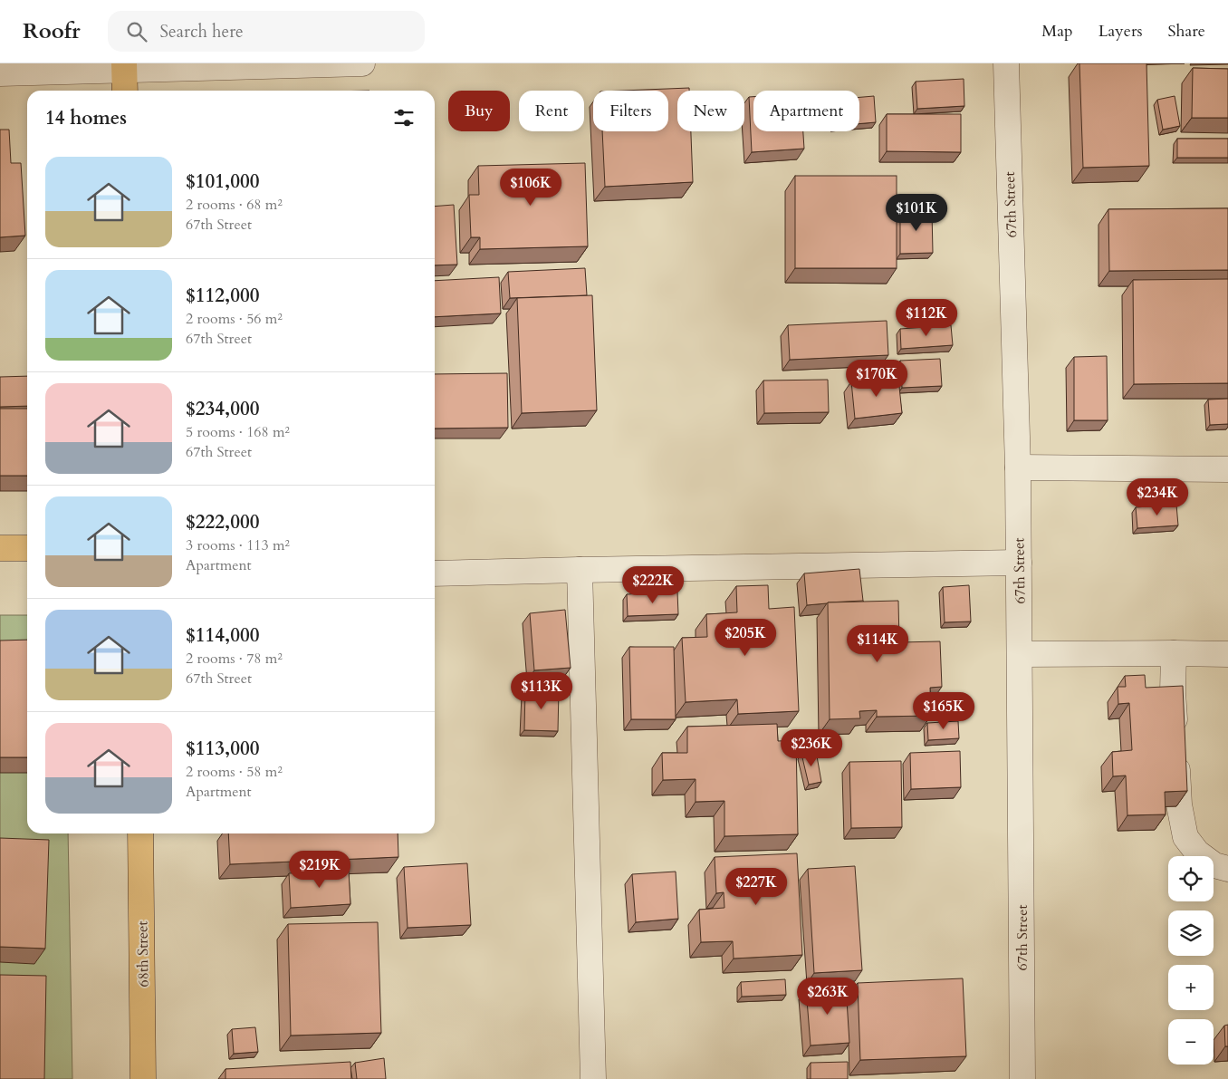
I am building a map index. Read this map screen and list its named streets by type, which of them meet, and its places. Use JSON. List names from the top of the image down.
{
  "streets": {
    "main road": ["68th Street"],
    "street": ["67th Street"]
  },
  "page": {
    "header": "Roofr",
    "search": "Search here",
    "nav": ["Map", "Layers", "Share"],
    "chip": [
      "Buy",
      "Rent",
      "Filters",
      "New",
      "Apartment"
    ],
    "heading": "14 homes",
    "list": [
      {
        "name": "$101,000",
        "note": "2 rooms · 68 m² · 67th Street"
      },
      {
        "name": "$112,000",
        "note": "2 rooms · 56 m² · 67th Street"
      },
      {
        "name": "$234,000",
        "note": "5 rooms · 168 m² · 67th Street"
      },
      {
        "name": "$222,000",
        "note": "3 rooms · 113 m² · Apartment"
      },
      {
        "name": "$114,000",
        "note": "2 rooms · 78 m² · 67th Street"
      },
      {
        "name": "$113,000",
        "note": "2 rooms · 58 m² · Apartment"
      }
    ],
    "price": [
      "$106K",
      "$101K",
      "$112K",
      "$170K",
      "$234K",
      "$222K",
      "$205K",
      "$114K",
      "$113K",
      "$165K",
      "$236K",
      "$219K",
      "$227K",
      "$263K"
    ],
    "map_buttons": ["+", "−"]
  }
}
